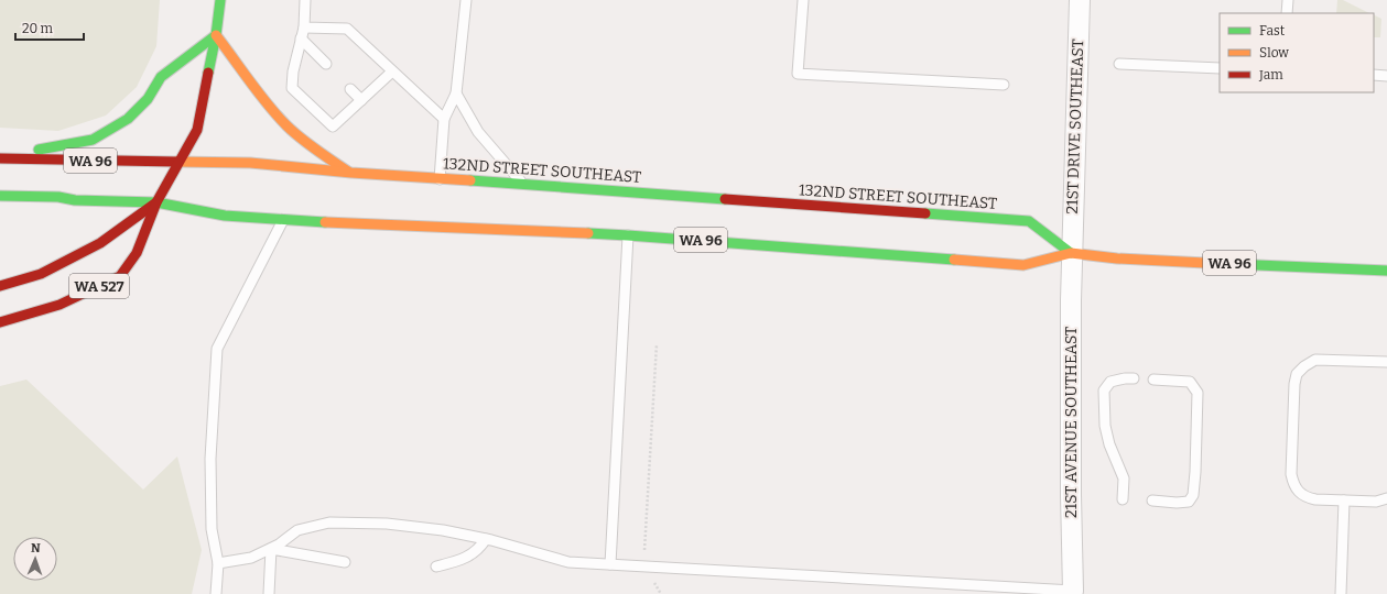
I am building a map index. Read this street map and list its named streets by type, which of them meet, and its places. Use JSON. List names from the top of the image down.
{
  "streets": {
    "main road": ["WA 96", "132ND STREET SOUTHEAST", "WA 527"],
    "street": ["21ST DRIVE SOUTHEAST", "21ST AVENUE SOUTHEAST"]
  },
  "crossings": [
    ["21ST DRIVE SOUTHEAST", "WA 96"],
    ["21ST DRIVE SOUTHEAST", "132ND STREET SOUTHEAST"],
    ["21ST DRIVE SOUTHEAST", "21ST AVENUE SOUTHEAST"],
    ["WA 96", "132ND STREET SOUTHEAST"],
    ["WA 96", "WA 527"],
    ["WA 96", "21ST AVENUE SOUTHEAST"],
    ["132ND STREET SOUTHEAST", "WA 527"],
    ["132ND STREET SOUTHEAST", "21ST AVENUE SOUTHEAST"]
  ],
  "legend": ["Fast", "Slow", "Jam"],
  "scale_bar": "20 m",
  "north": "top"
}
